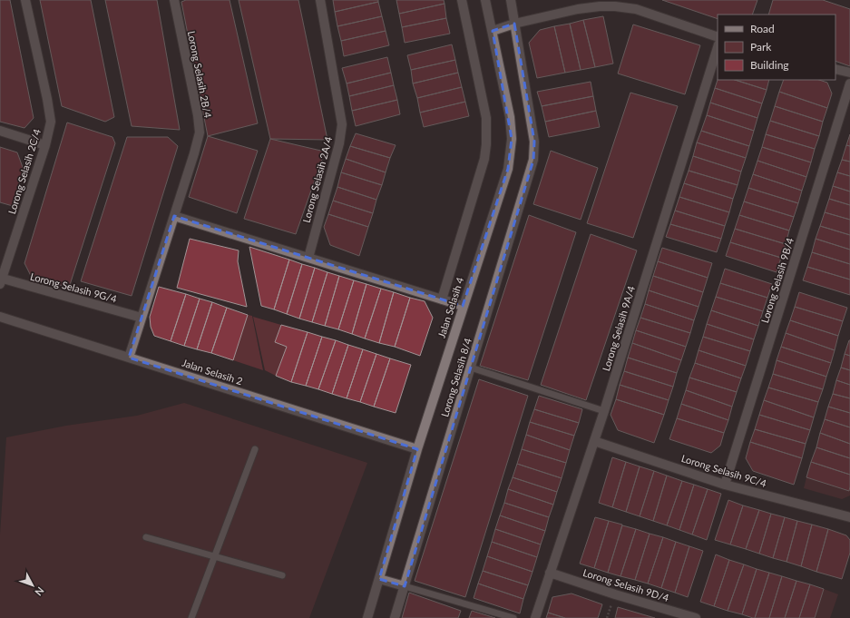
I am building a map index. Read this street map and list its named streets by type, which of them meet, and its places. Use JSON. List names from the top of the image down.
{
  "streets": {
    "street": [
      "Lorong Selasih 2B/4",
      "Lorong Selasih 2C/4",
      "Lorong Selasih 2A/4",
      "Lorong Selasih 9B/4",
      "Lorong Selasih 9G/4",
      "Jalan Selasih 4",
      "Lorong Selasih 9A/4",
      "Jalan Selasih 2",
      "Lorong Selasih 8/4",
      "Lorong Selasih 9C/4",
      "Lorong Selasih 9D/4"
    ]
  },
  "crossings": [
    ["Lorong Selasih 2B/4", "Lorong Selasih 9G/4"],
    ["Lorong Selasih 2B/4", "Jalan Selasih 2"],
    ["Lorong Selasih 2C/4", "Lorong Selasih 9G/4"],
    ["Lorong Selasih 9B/4", "Lorong Selasih 9C/4"],
    ["Jalan Selasih 4", "Jalan Selasih 2"],
    ["Lorong Selasih 9A/4", "Lorong Selasih 9C/4"],
    ["Lorong Selasih 9A/4", "Lorong Selasih 9D/4"]
  ],
  "legend": ["Road", "Park", "Building"],
  "north": "bottom right"
}
